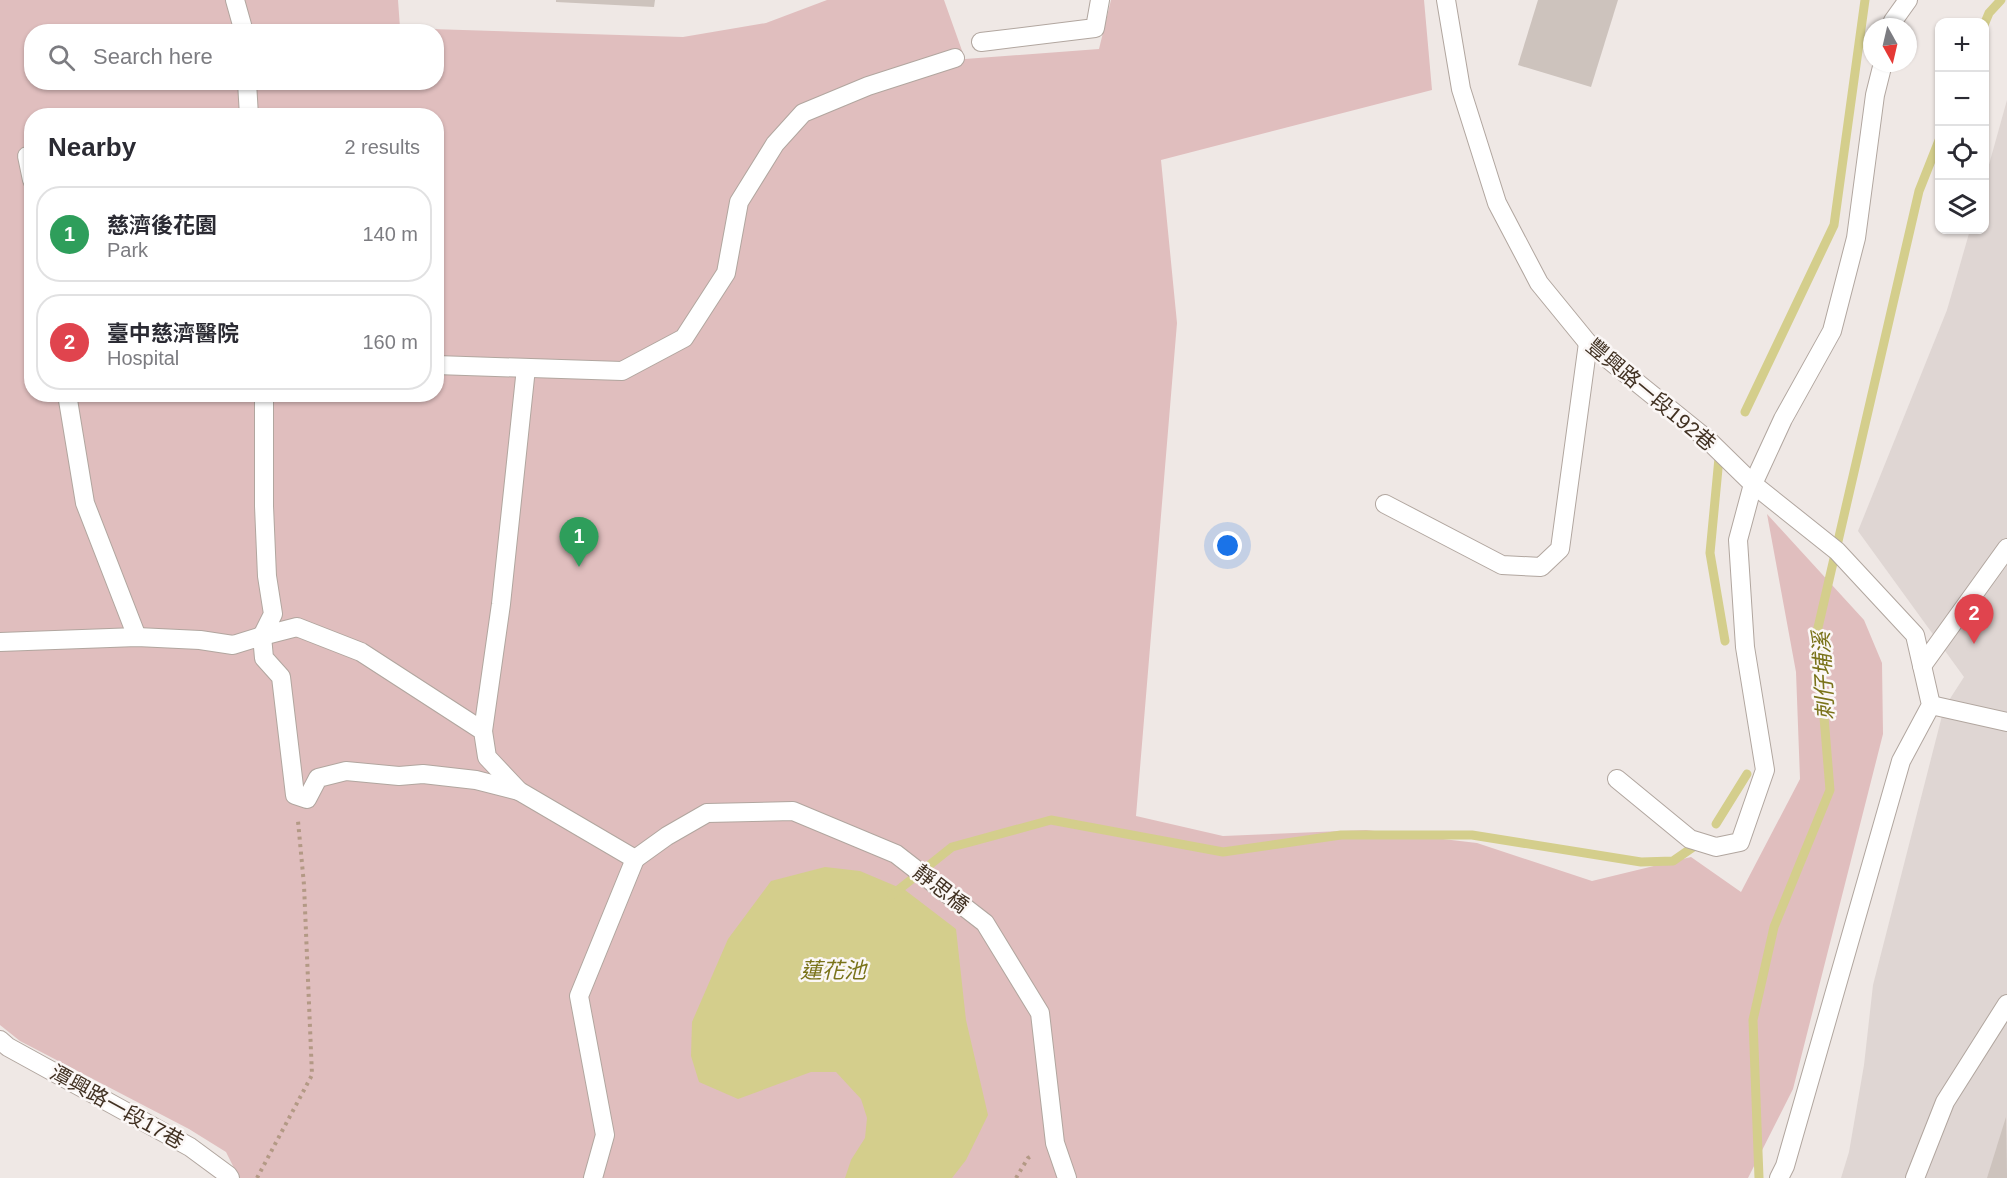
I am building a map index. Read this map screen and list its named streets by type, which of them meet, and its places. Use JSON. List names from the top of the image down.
{
  "streets": {
    "street": ["豐興路一段192巷", "靜思橋", "潭興路一段17巷"]
  },
  "water": ["刺仔埔溪", "蓮花池"],
  "north": "bottom",
  "page": {
    "map_buttons": ["+", "−"],
    "search": "Search here",
    "heading": ["Nearby", "2 results"],
    "list": [
      {
        "mark": "1",
        "name": "慈濟後花園",
        "note": "Park",
        "value": "140 m"
      },
      {
        "mark": "2",
        "name": "臺中慈濟醫院",
        "note": "Hospital",
        "value": "160 m"
      }
    ],
    "pins": ["1", "2"]
  }
}
